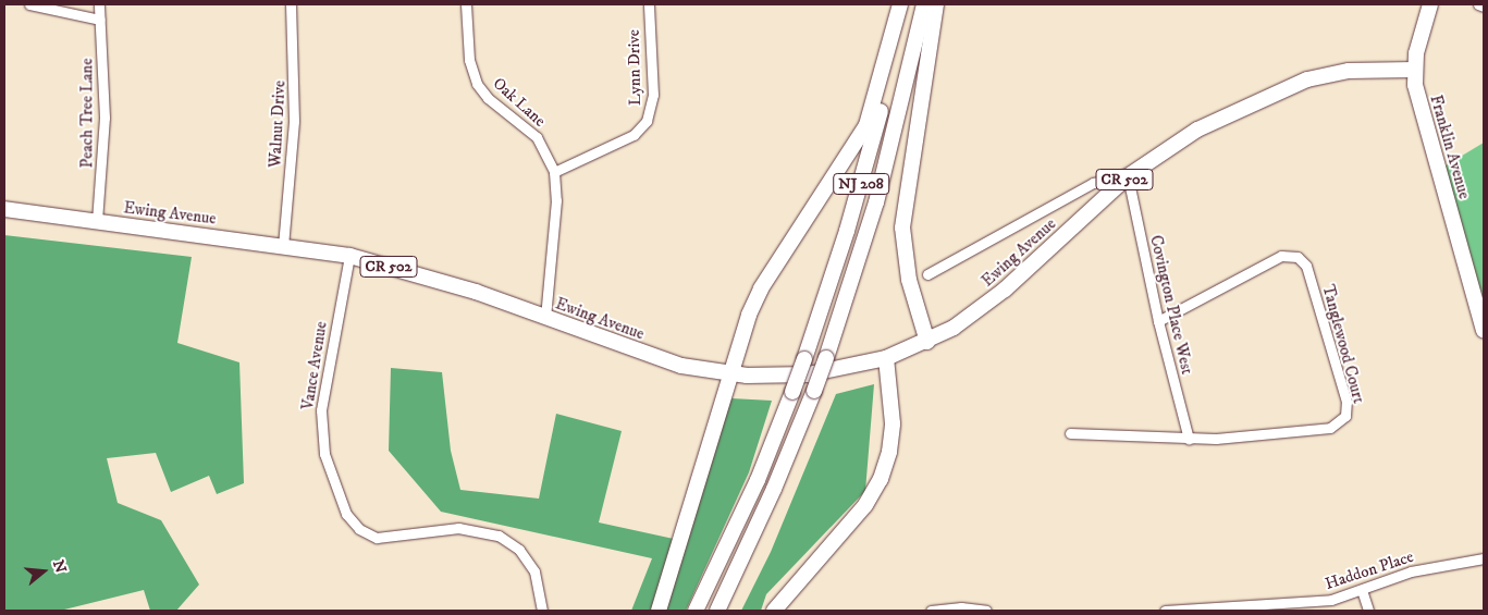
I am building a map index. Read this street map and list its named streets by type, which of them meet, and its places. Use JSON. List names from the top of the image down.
{
  "streets": {
    "main road": [
      "Franklin Avenue",
      "CR 502",
      "NJ 208",
      "Ewing Avenue"
    ],
    "street": [
      "Lynn Drive",
      "Oak Lane",
      "Peach Tree Lane",
      "Walnut Drive",
      "Covington Place West",
      "Tanglewood Court",
      "Vance Avenue",
      "Haddon Place"
    ]
  },
  "crossings": [
    ["Lynn Drive", "Oak Lane"],
    ["Oak Lane", "Ewing Avenue"],
    ["Peach Tree Lane", "Ewing Avenue"],
    ["Walnut Drive", "Ewing Avenue"],
    ["Franklin Avenue", "Ewing Avenue"],
    ["Ewing Avenue", "Covington Place West"],
    ["Ewing Avenue", "Vance Avenue"],
    ["Covington Place West", "Tanglewood Court"]
  ],
  "north": "right"
}
